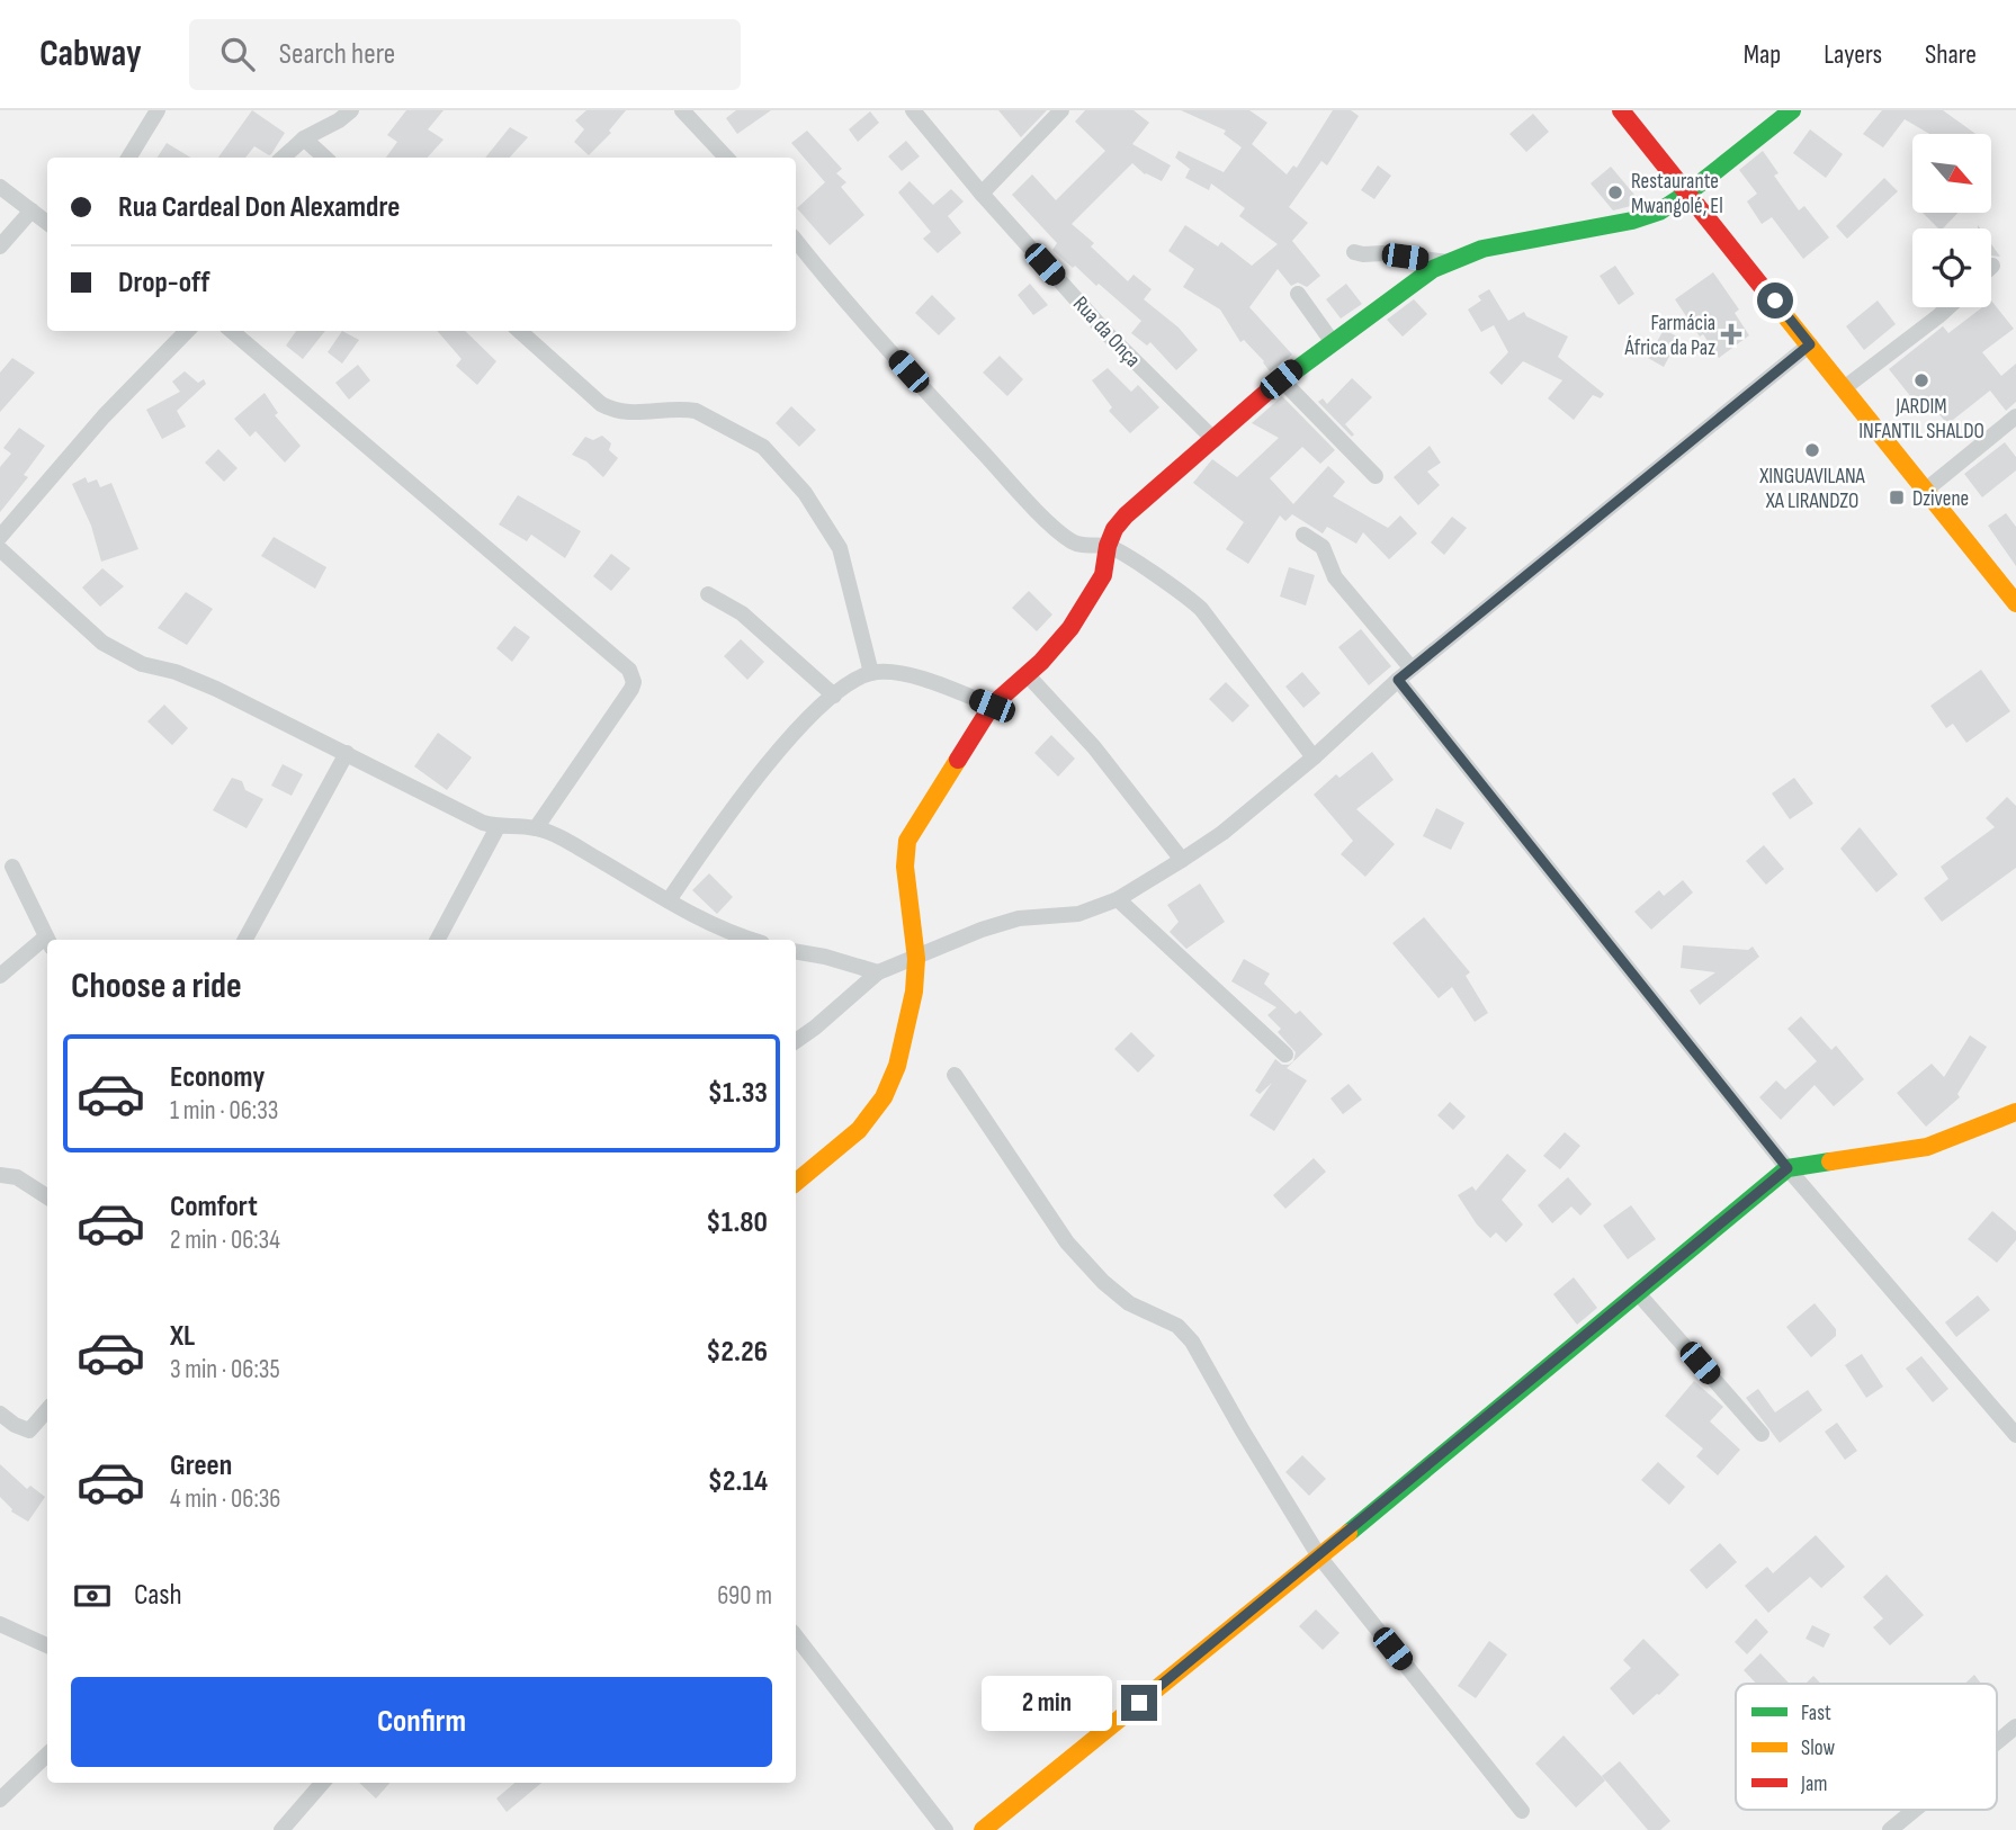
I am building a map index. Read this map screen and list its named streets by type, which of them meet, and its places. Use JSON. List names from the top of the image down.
{
  "streets": {
    "street": ["Rua da Onça"]
  },
  "places": {
    "other": ["Restaurante Mwangolé, El", "JARDIM INFANTIL SHALDO", "XINGUAVILANA XA LIRANDZO"],
    "health": ["Farmácia África da Paz"],
    "transit": ["Dzivene"]
  },
  "legend": ["Fast", "Slow", "Jam"],
  "north": "bottom right",
  "page": {
    "header": "Cabway",
    "search": "Search here",
    "nav": ["Map", "Layers", "Share"],
    "banner": ["Rua Cardeal Don Alexamdre", "Drop-off"],
    "heading": "Choose a ride",
    "list": [
      {
        "name": "Economy",
        "note": "1 min · 06:33",
        "value": "$1.33"
      },
      {
        "name": "Comfort",
        "note": "2 min · 06:34",
        "value": "$1.80"
      },
      {
        "name": "XL",
        "note": "3 min · 06:35",
        "value": "$2.26"
      },
      {
        "name": "Green",
        "note": "4 min · 06:36",
        "value": "$2.14"
      }
    ],
    "pay": ["Cash", "690 m"],
    "buttons": "Confirm",
    "bubble": "2 min"
  }
}
